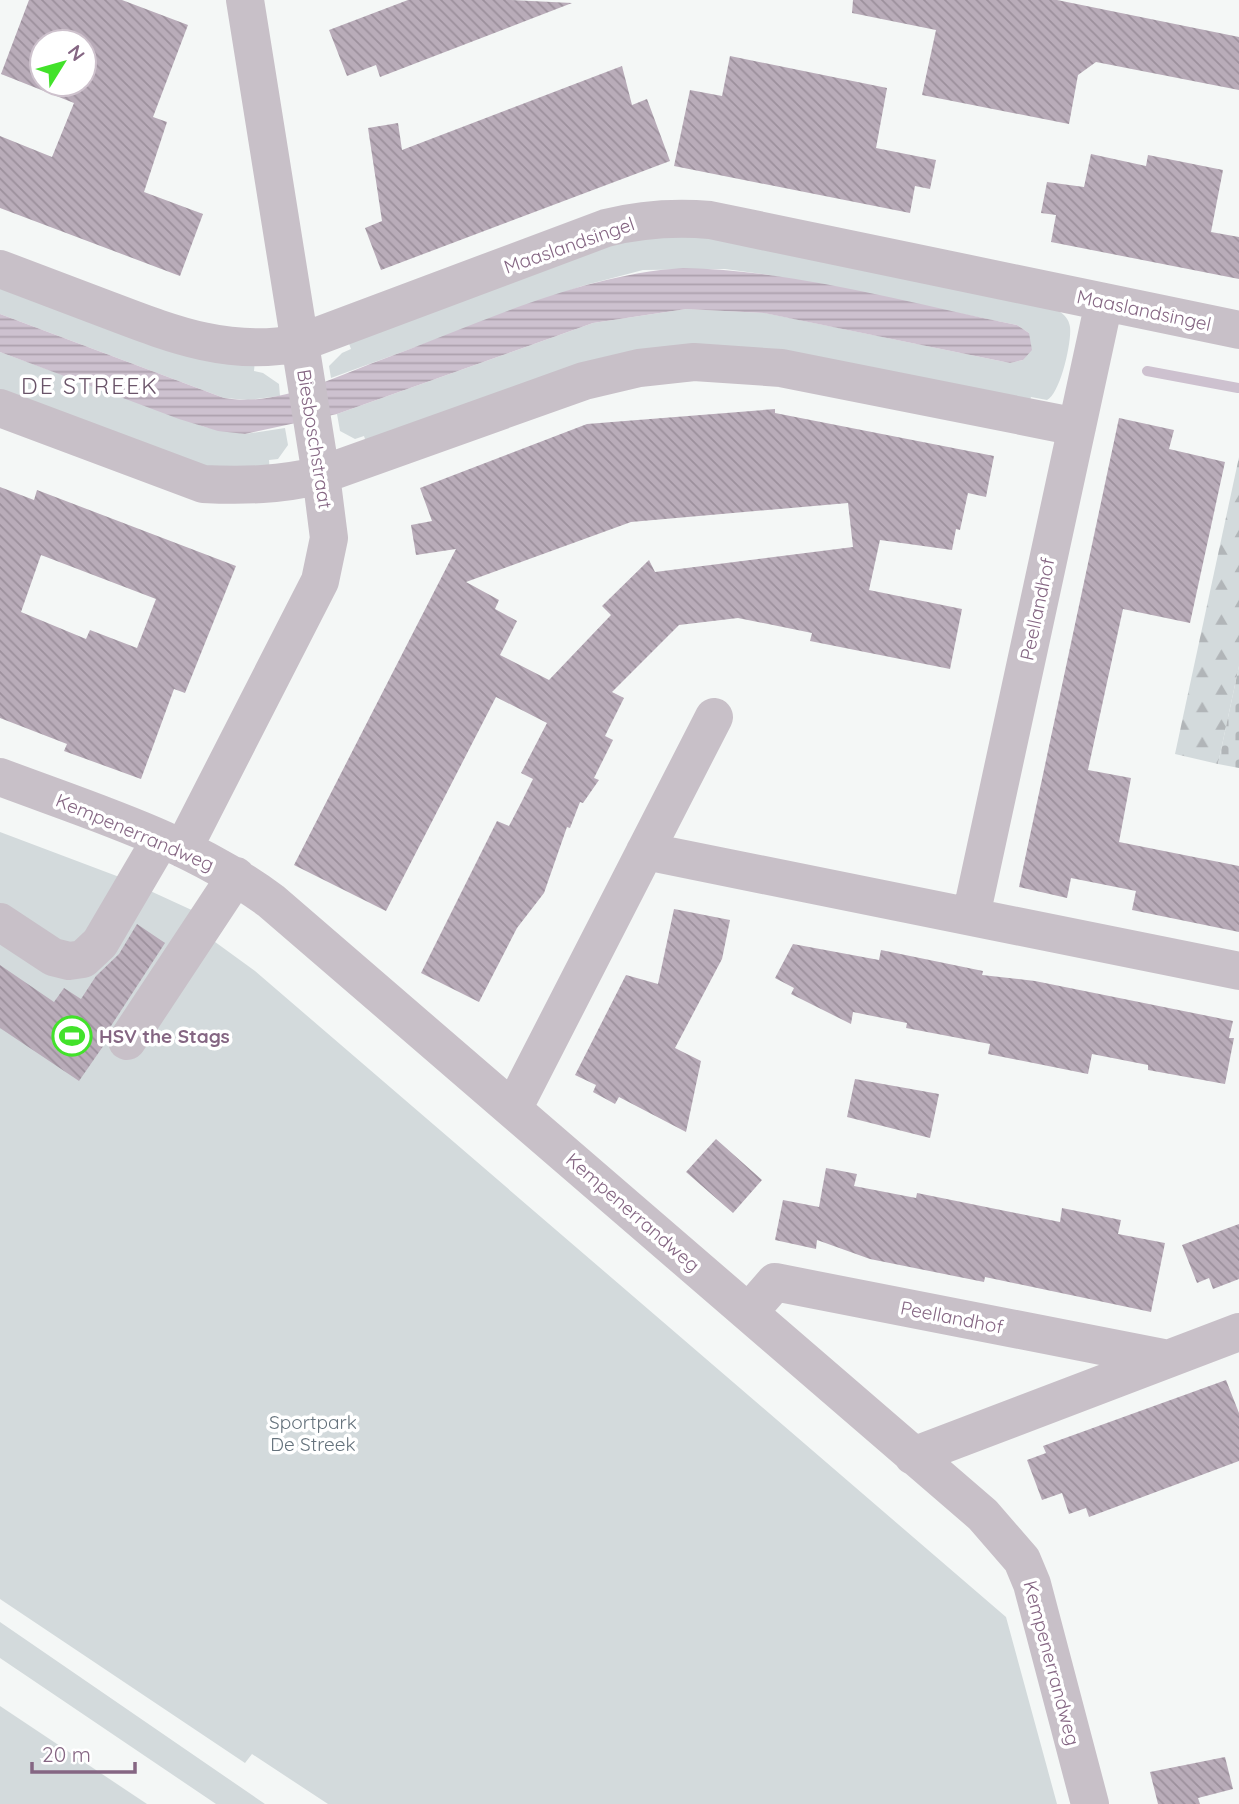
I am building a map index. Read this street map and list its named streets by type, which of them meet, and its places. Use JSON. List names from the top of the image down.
{
  "streets": {
    "street": [
      "Maaslandsingel",
      "Biesboschstraat",
      "Peellandhof",
      "Kempenerrandweg"
    ]
  },
  "crossings": [
    ["Maaslandsingel", "Biesboschstraat"],
    ["Maaslandsingel", "Peellandhof"],
    ["Biesboschstraat", "Kempenerrandweg"],
    ["Peellandhof", "Kempenerrandweg"]
  ],
  "districts": ["DE STREEK"],
  "parks": ["Sportpark De Streek"],
  "places": {
    "sports": ["HSV the Stags"]
  },
  "scale_bar": "20 m",
  "north": "top right"
}
